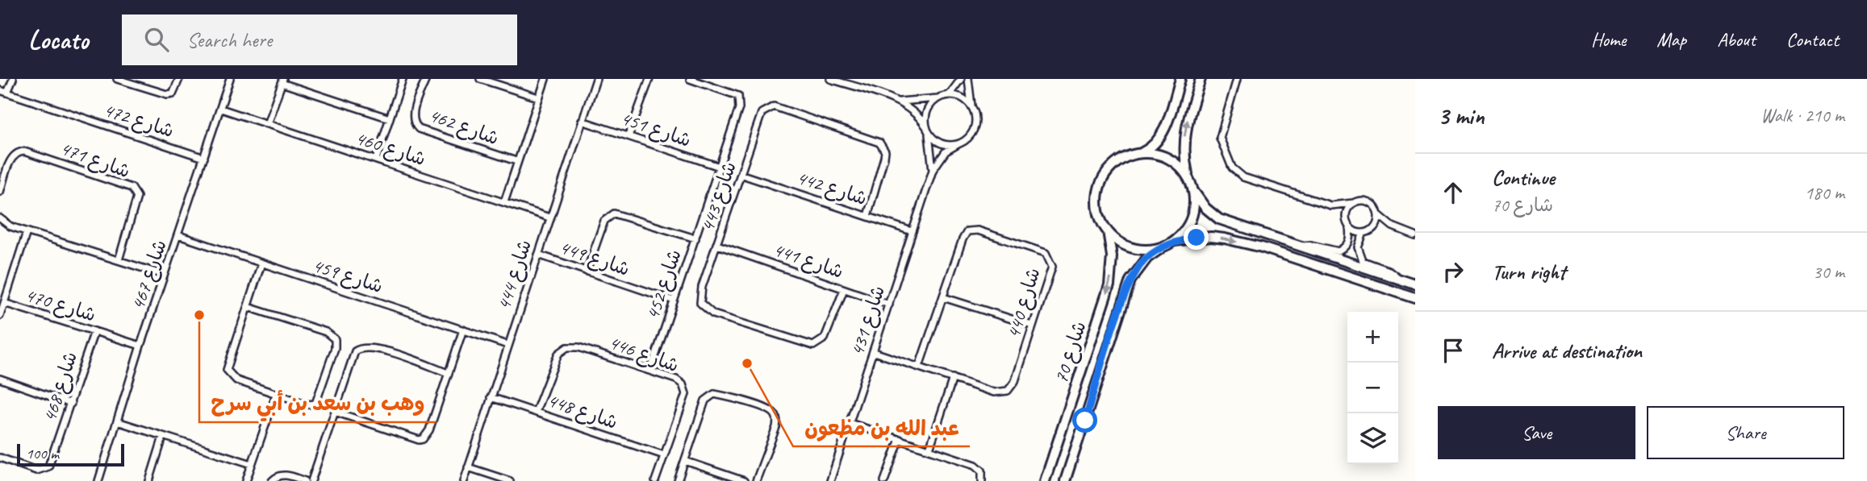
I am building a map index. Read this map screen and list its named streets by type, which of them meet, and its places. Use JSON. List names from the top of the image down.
{
  "streets": {
    "main road": ["شارع 70"],
    "street": [
      "شارع 472",
      "شارع 462",
      "شارع 451",
      "شارع 460",
      "شارع 471",
      "شارع 442",
      "شارع 443",
      "شارع 449",
      "شارع 441",
      "شارع 467",
      "شارع 444",
      "شارع 459",
      "شارع 452",
      "شارع 440",
      "شارع 470",
      "شارع 431",
      "شارع 446",
      "شارع 468",
      "شارع 448"
    ]
  },
  "crossings": [
    ["شارع 472", "شارع 467"],
    ["شارع 451", "شارع 444"],
    ["شارع 451", "شارع 452"],
    ["شارع 460", "شارع 467"],
    ["شارع 460", "شارع 444"],
    ["شارع 442", "شارع 443"],
    ["شارع 442", "شارع 431"],
    ["شارع 443", "شارع 441"],
    ["شارع 449", "شارع 444"],
    ["شارع 449", "شارع 452"],
    ["شارع 441", "شارع 431"],
    ["شارع 467", "شارع 459"],
    ["شارع 467", "شارع 470"],
    ["شارع 444", "شارع 459"],
    ["شارع 444", "شارع 448"],
    ["شارع 452", "شارع 446"],
    ["شارع 440", "شارع 431"],
    ["شارع 470", "شارع 468"],
    ["شارع 446", "شارع 448"]
  ],
  "places": ["وهب بن سعد بن أبي سرح", "عبد الله بن مظعون"],
  "scale_bar": "100 m",
  "page": {
    "header": "Locato",
    "search": "Search here",
    "nav": [
      "Home",
      "Map",
      "About",
      "Contact"
    ],
    "heading": ["3 min", "Walk · 210 m"],
    "list": [
      ["Continue", "شارع 70", "180 m"],
      ["Turn right", "30 m"],
      "Arrive at destination"
    ],
    "map_buttons": ["+", "−"],
    "buttons": ["Save", "Share"],
    "scale": "100 m"
  }
}
